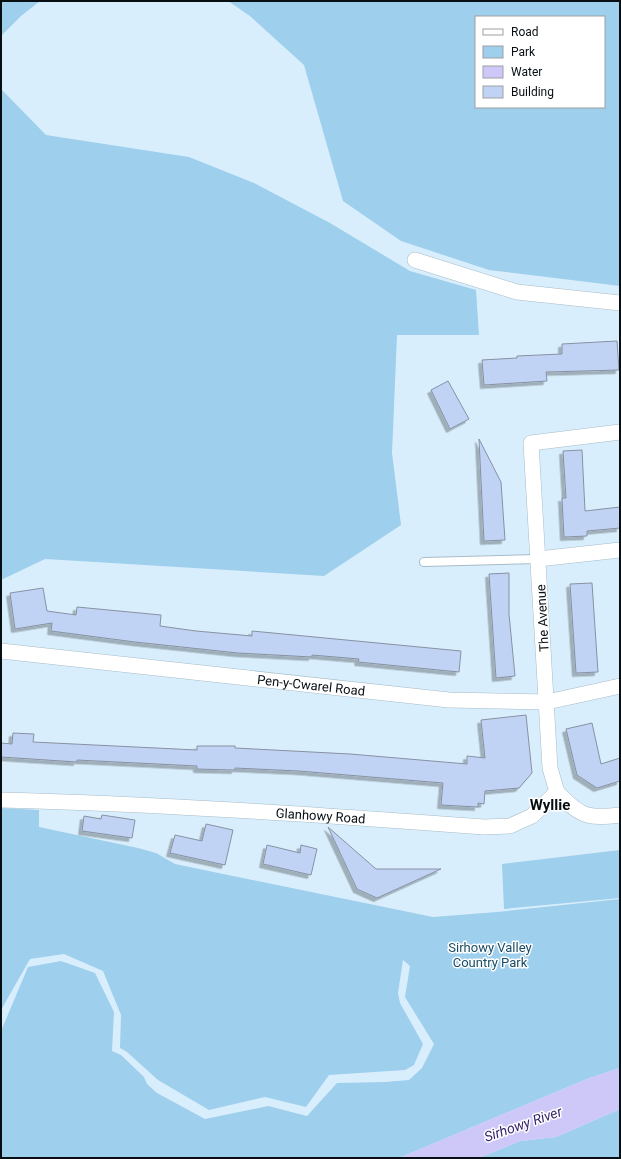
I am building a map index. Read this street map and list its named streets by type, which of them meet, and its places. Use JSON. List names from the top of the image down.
{
  "streets": {
    "street": ["The Avenue", "Pen-y-Cwarel Road", "Glanhowy Road"]
  },
  "crossings": [
    ["The Avenue", "Pen-y-Cwarel Road"],
    ["The Avenue", "Glanhowy Road"]
  ],
  "districts": ["Wyllie"],
  "water": ["Sirhowy River"],
  "parks": ["Sirhowy Valley Country Park"],
  "legend": [
    "Road",
    "Park",
    "Water",
    "Building"
  ]
}
